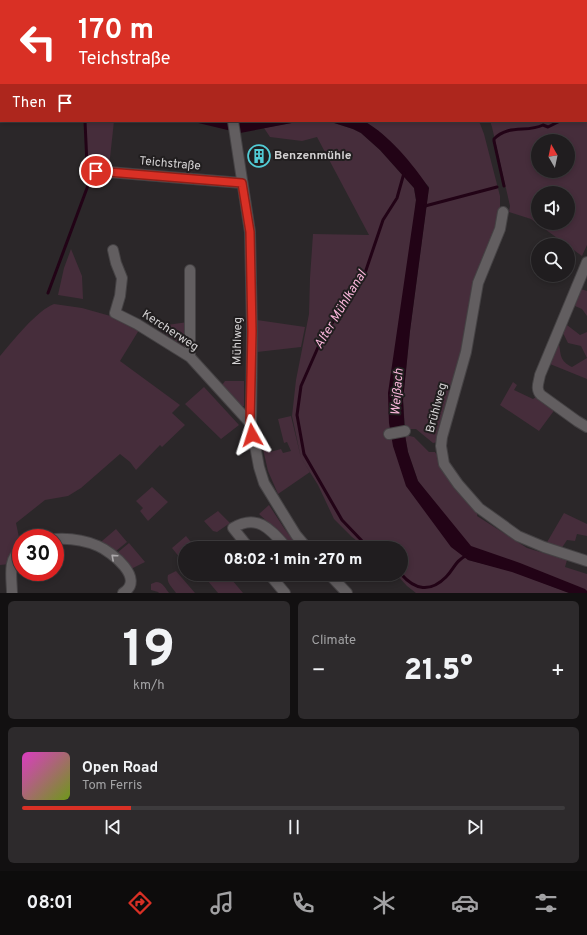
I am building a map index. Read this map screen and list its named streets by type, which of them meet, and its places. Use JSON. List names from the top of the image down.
{
  "streets": {
    "street": [
      "Teichstraße",
      "Kercherweg",
      "Mühlweg",
      "Brühlweg"
    ]
  },
  "crossings": [
    ["Teichstraße", "Mühlweg"],
    ["Kercherweg", "Mühlweg"]
  ],
  "water": ["Alter Mühlkanal", "Weißach"],
  "places": {
    "building": ["Benzenmühle"]
  },
  "north": "top",
  "page": {
    "turn": ["170 m", "Teichstraße"],
    "then": "Then",
    "limit": "30",
    "trip": "08:02 · 1 min · 270 m",
    "tile": [
      ["19", "km/h"],
      "Climate"
    ],
    "heat": ["−", "21.5°", "+"],
    "song": ["Open Road", "Tom Ferris"],
    "tabs": "08:01"
  }
}
